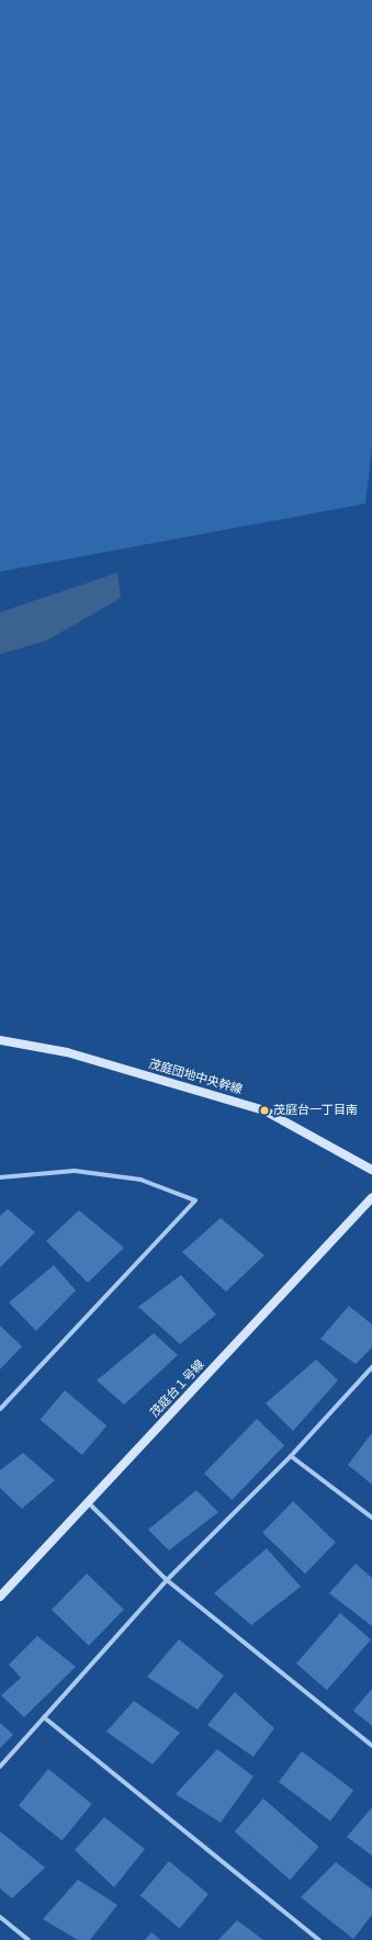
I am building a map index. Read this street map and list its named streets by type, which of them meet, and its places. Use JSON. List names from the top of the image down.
{
  "streets": {
    "street": ["茂庭団地中央幹線", "茂庭台１号線"]
  },
  "places": ["茂庭台一丁目南"]
}
